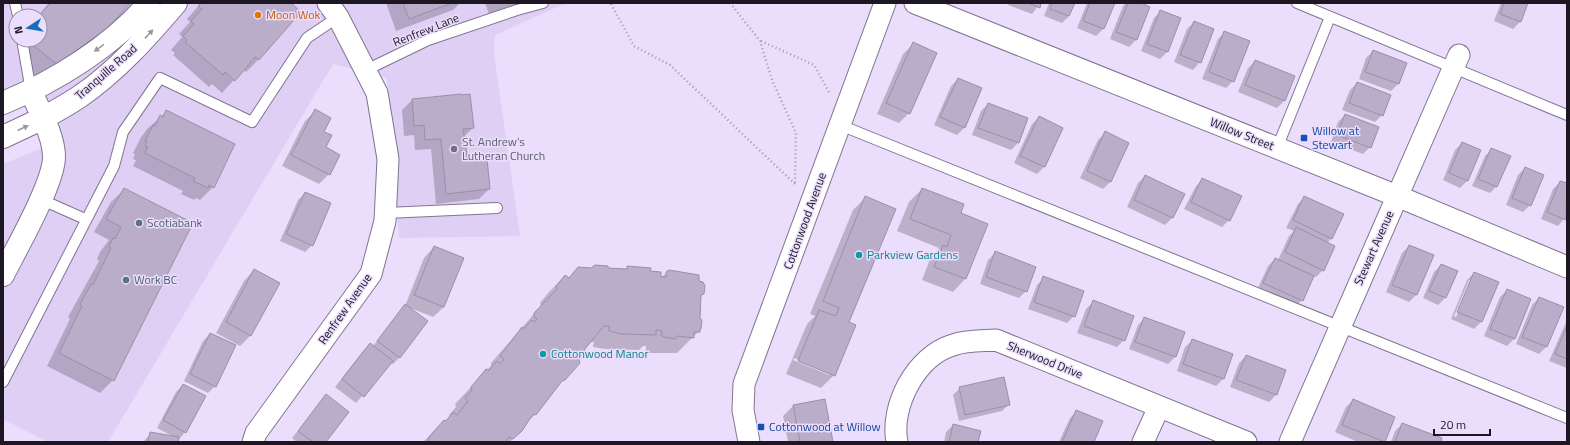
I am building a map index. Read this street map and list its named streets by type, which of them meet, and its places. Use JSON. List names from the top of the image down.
{
  "streets": {
    "main road": ["Tranquille Road"],
    "street": [
      "Willow Street",
      "Cottonwood Avenue",
      "Stewart Avenue",
      "Renfrew Avenue",
      "Sherwood Drive"
    ],
    "lane": ["Renfrew Lane"]
  },
  "crossings": [
    ["Renfrew Lane", "Renfrew Avenue"],
    ["Willow Street", "Stewart Avenue"]
  ],
  "places": {
    "other": [
      "Moon Wok",
      "St. Andrew’s Lutheran Church",
      "Scotiabank",
      "Parkview Gardens",
      "Work BC",
      "Cottonwood Manor"
    ],
    "transit": ["Willow at Stewart", "Cottonwood at Willow"]
  },
  "scale_bar": "20 m",
  "north": "left"
}
